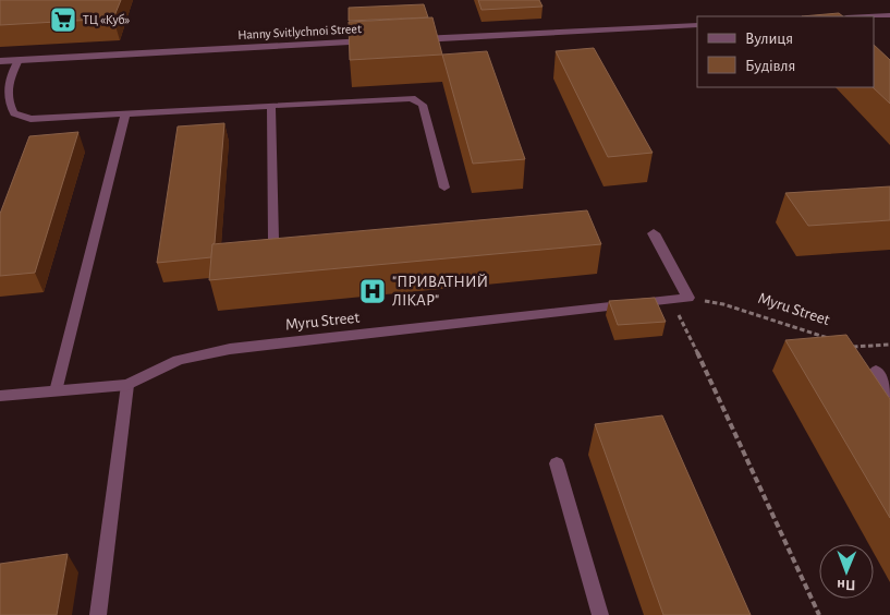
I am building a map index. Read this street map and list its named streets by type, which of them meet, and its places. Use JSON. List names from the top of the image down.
{
  "streets": {
    "street": ["Hanny Svitlychnoi Street", "Myru Street"]
  },
  "places": {
    "supermarket": ["ТЦ «Куб»"],
    "hospital": ["\"ПРИВАТНИЙ ЛІКАР\""]
  },
  "legend": ["Вулиця", "Будівля"],
  "north": "bottom"
}
